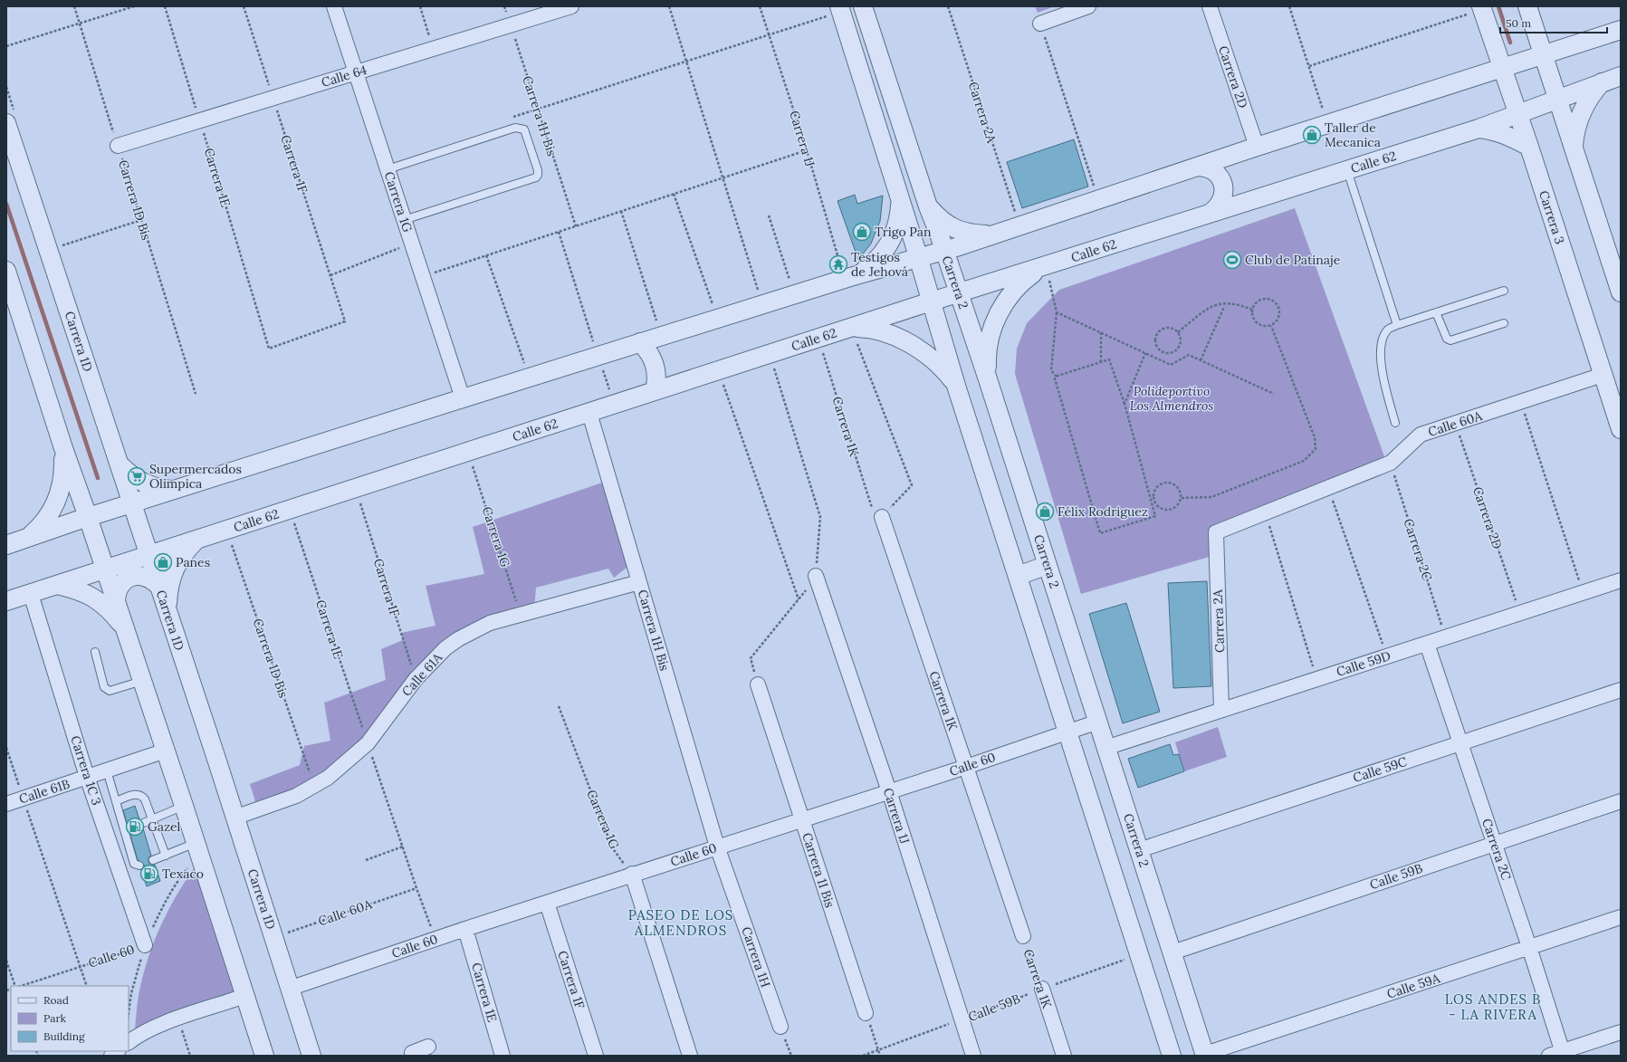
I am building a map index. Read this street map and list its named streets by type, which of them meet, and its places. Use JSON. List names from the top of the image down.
{
  "streets": {
    "street": [
      "Calle 64",
      "Carrera 2D",
      "Carrera 2A",
      "Carrera 1H Bis",
      "Carrera 1J",
      "Calle 62",
      "Carrera 1F",
      "Carrera 1E",
      "Carrera 1G",
      "Carrera 3",
      "Carrera 2",
      "Carrera 1D",
      "Calle 60A",
      "Carrera 1K",
      "Carrera 2C",
      "Calle 59D",
      "Calle 61A",
      "Calle 60",
      "Calle 59C",
      "Carrera 1C 3",
      "Calle 61B",
      "Carrera 1I Bis",
      "Calle 59B",
      "Carrera 1H",
      "Calle 59A"
    ],
    "path": ["Carrera 1D Bis"]
  },
  "crossings": [
    ["Calle 64", "Carrera 1H Bis"],
    ["Calle 64", "Carrera 1F"],
    ["Calle 64", "Carrera 1E"],
    ["Calle 64", "Carrera 1D Bis"],
    ["Calle 64", "Carrera 1G"],
    ["Carrera 2D", "Calle 60A"],
    ["Carrera 2D", "Calle 59D"],
    ["Carrera 2A", "Calle 60A"],
    ["Carrera 2A", "Calle 59D"],
    ["Carrera 1H Bis", "Calle 62"],
    ["Carrera 1H Bis", "Calle 61A"],
    ["Carrera 1H Bis", "Calle 60"],
    ["Carrera 1H Bis", "Carrera 1H"],
    ["Carrera 1J", "Calle 60"],
    ["Carrera 1J", "Calle 59B"],
    ["Calle 62", "Carrera 1D Bis"],
    ["Calle 62", "Carrera 3"],
    ["Calle 62", "Carrera 2"],
    ["Calle 62", "Carrera 1D"],
    ["Calle 62", "Carrera 1C 3"],
    ["Carrera 1F", "Carrera 1E"],
    ["Carrera 1F", "Calle 61A"],
    ["Carrera 1F", "Calle 60"],
    ["Carrera 1E", "Calle 60A"],
    ["Carrera 1E", "Calle 61A"],
    ["Carrera 1E", "Calle 60"],
    ["Carrera 1D Bis", "Calle 61A"],
    ["Carrera 1G", "Calle 61A"],
    ["Carrera 1G", "Calle 60"],
    ["Carrera 3", "Calle 60A"],
    ["Carrera 2", "Calle 59D"],
    ["Carrera 2", "Calle 60"],
    ["Carrera 2", "Calle 59C"],
    ["Carrera 2", "Calle 59B"],
    ["Carrera 2", "Calle 59A"],
    ["Carrera 1D", "Calle 60A"],
    ["Carrera 1D", "Calle 61A"],
    ["Carrera 1D", "Calle 60"],
    ["Calle 60A", "Carrera 2C"],
    ["Carrera 1K", "Calle 60"],
    ["Carrera 1K", "Calle 59B"],
    ["Carrera 2C", "Calle 59D"],
    ["Carrera 2C", "Calle 59C"],
    ["Carrera 2C", "Calle 59B"],
    ["Carrera 2C", "Calle 59A"],
    ["Calle 60", "Carrera 1C 3"],
    ["Calle 60", "Carrera 1I Bis"],
    ["Calle 60", "Carrera 1H"],
    ["Carrera 1C 3", "Calle 61B"]
  ],
  "districts": ["PASEO DE LOS ALMENDROS", "LOS ANDES B - LA RIVERA"],
  "parks": ["Polideportivo Los Almendros"],
  "places": {
    "shop": [
      "Taller de Mecanica",
      "Trigo Pan",
      "Félix Rodriguez",
      "Panes"
    ],
    "sports": ["Club de Patinaje"],
    "temple": ["Testigos de Jehová"],
    "supermarket": ["Supermercados Olimpica"],
    "fuel station": ["Gazel", "Texaco"]
  },
  "legend": ["Road", "Park", "Building"],
  "scale_bar": "50 m"
}
